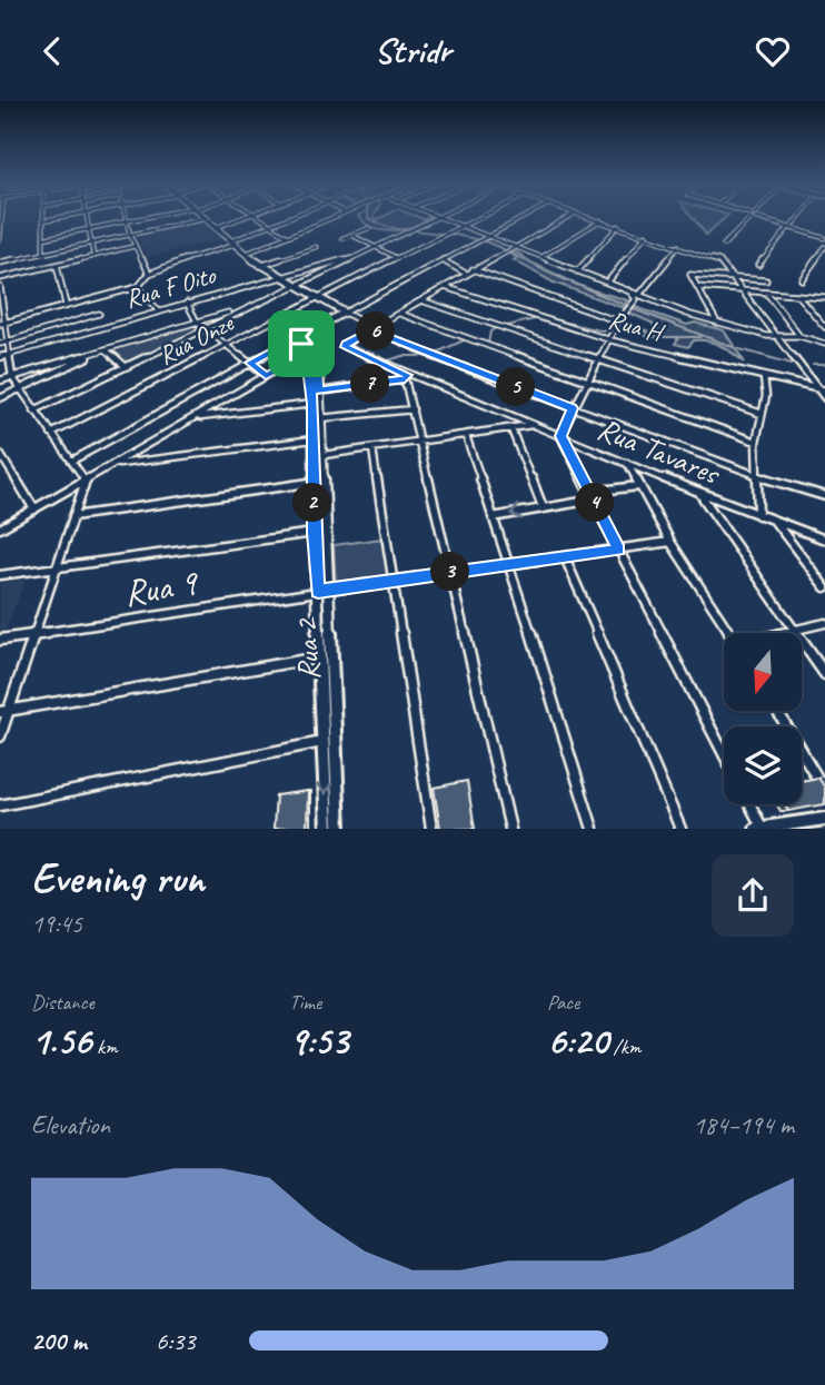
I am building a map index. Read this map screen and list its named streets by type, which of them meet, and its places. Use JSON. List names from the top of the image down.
{
  "streets": {
    "street": [
      "Rua F Oito",
      "Rua H",
      "Rua Onze",
      "Rua Tavares",
      "Rua 9",
      "Rua 2"
    ]
  },
  "crossings": [
    ["Rua 9", "Rua 2"]
  ],
  "north": "bottom",
  "page": {
    "header": "Stridr",
    "pins": [
      "6",
      "7",
      "5",
      "2",
      "4",
      "3"
    ],
    "heading": ["Evening run", "19:45"],
    "stats": [
      ["Distance", "1.56 km"],
      ["Time", "9:53"],
      ["Pace", "6:20 /km"]
    ],
    "chart": ["Elevation", "184–194 m"],
    "list": [
      {
        "name": "200 m",
        "note": "6:33"
      }
    ]
  }
}
